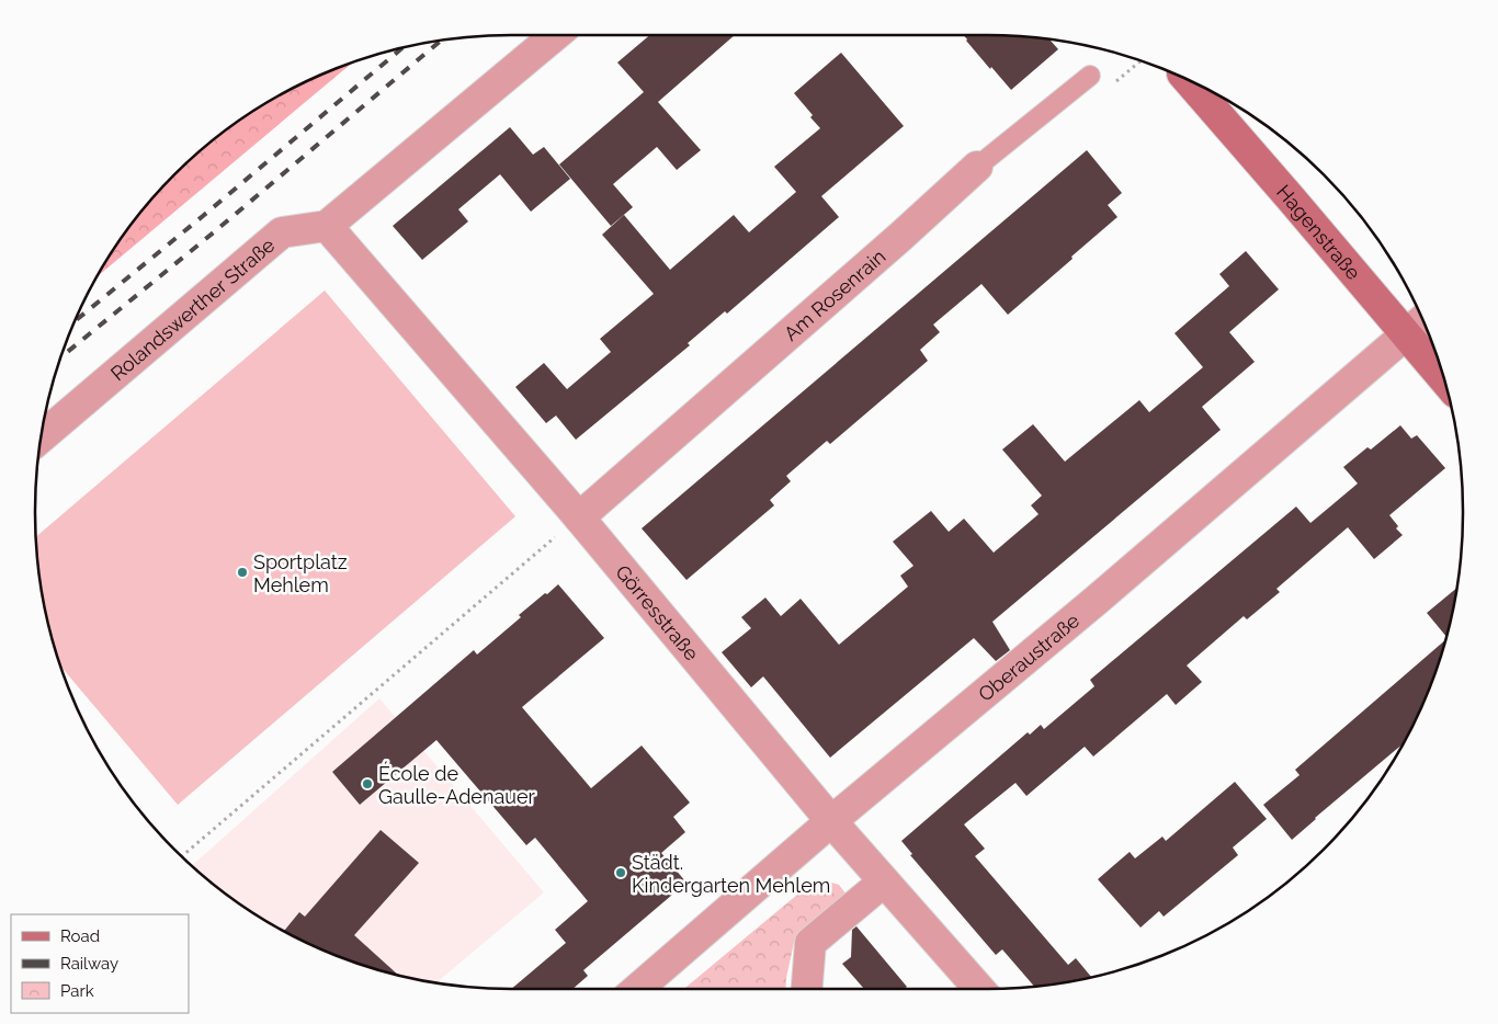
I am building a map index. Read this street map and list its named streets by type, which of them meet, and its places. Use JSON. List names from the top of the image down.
{
  "streets": {
    "main road": ["Hagenstraße"],
    "street": [
      "Am Rosenrain",
      "Rolandswerther Straße",
      "Görresstraße",
      "Oberaustraße"
    ]
  },
  "crossings": [
    ["Hagenstraße", "Oberaustraße"],
    ["Am Rosenrain", "Görresstraße"],
    ["Rolandswerther Straße", "Görresstraße"],
    ["Görresstraße", "Oberaustraße"]
  ],
  "places": ["Sportplatz Mehlem", "École de Gaulle-Adenauer", "Städt. Kindergarten Mehlem"],
  "legend": ["Road", "Railway", "Park"]
}
